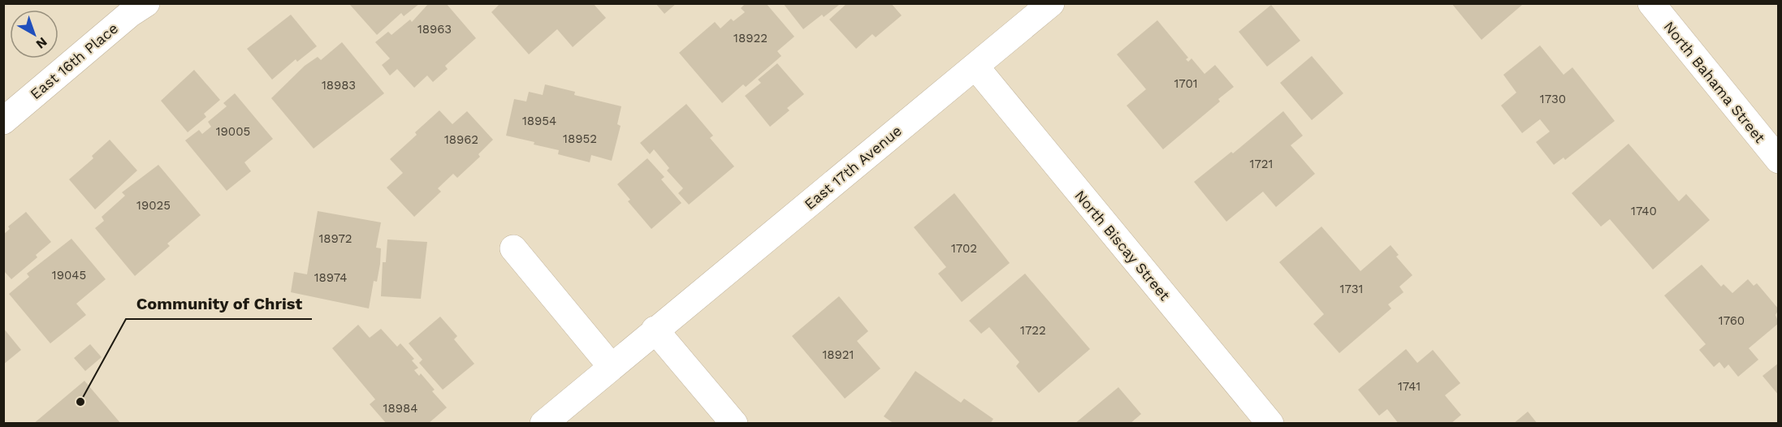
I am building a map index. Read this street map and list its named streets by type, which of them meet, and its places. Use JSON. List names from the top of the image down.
{
  "streets": {
    "street": [
      "East 16th Place",
      "North Bahama Street",
      "East 17th Avenue",
      "North Biscay Street"
    ]
  },
  "crossings": [
    ["East 17th Avenue", "North Biscay Street"]
  ],
  "places": ["Community of Christ"],
  "house_numbers": [
    "18963",
    "18922",
    "1701",
    "18983",
    "1730",
    "18954",
    "19005",
    "18952",
    "18962",
    "1721",
    "19025",
    "1740",
    "18972",
    "1702",
    "19045",
    "18974",
    "1731",
    "1760",
    "1722",
    "18921",
    "1741",
    "18984"
  ],
  "north": "bottom right"
}
